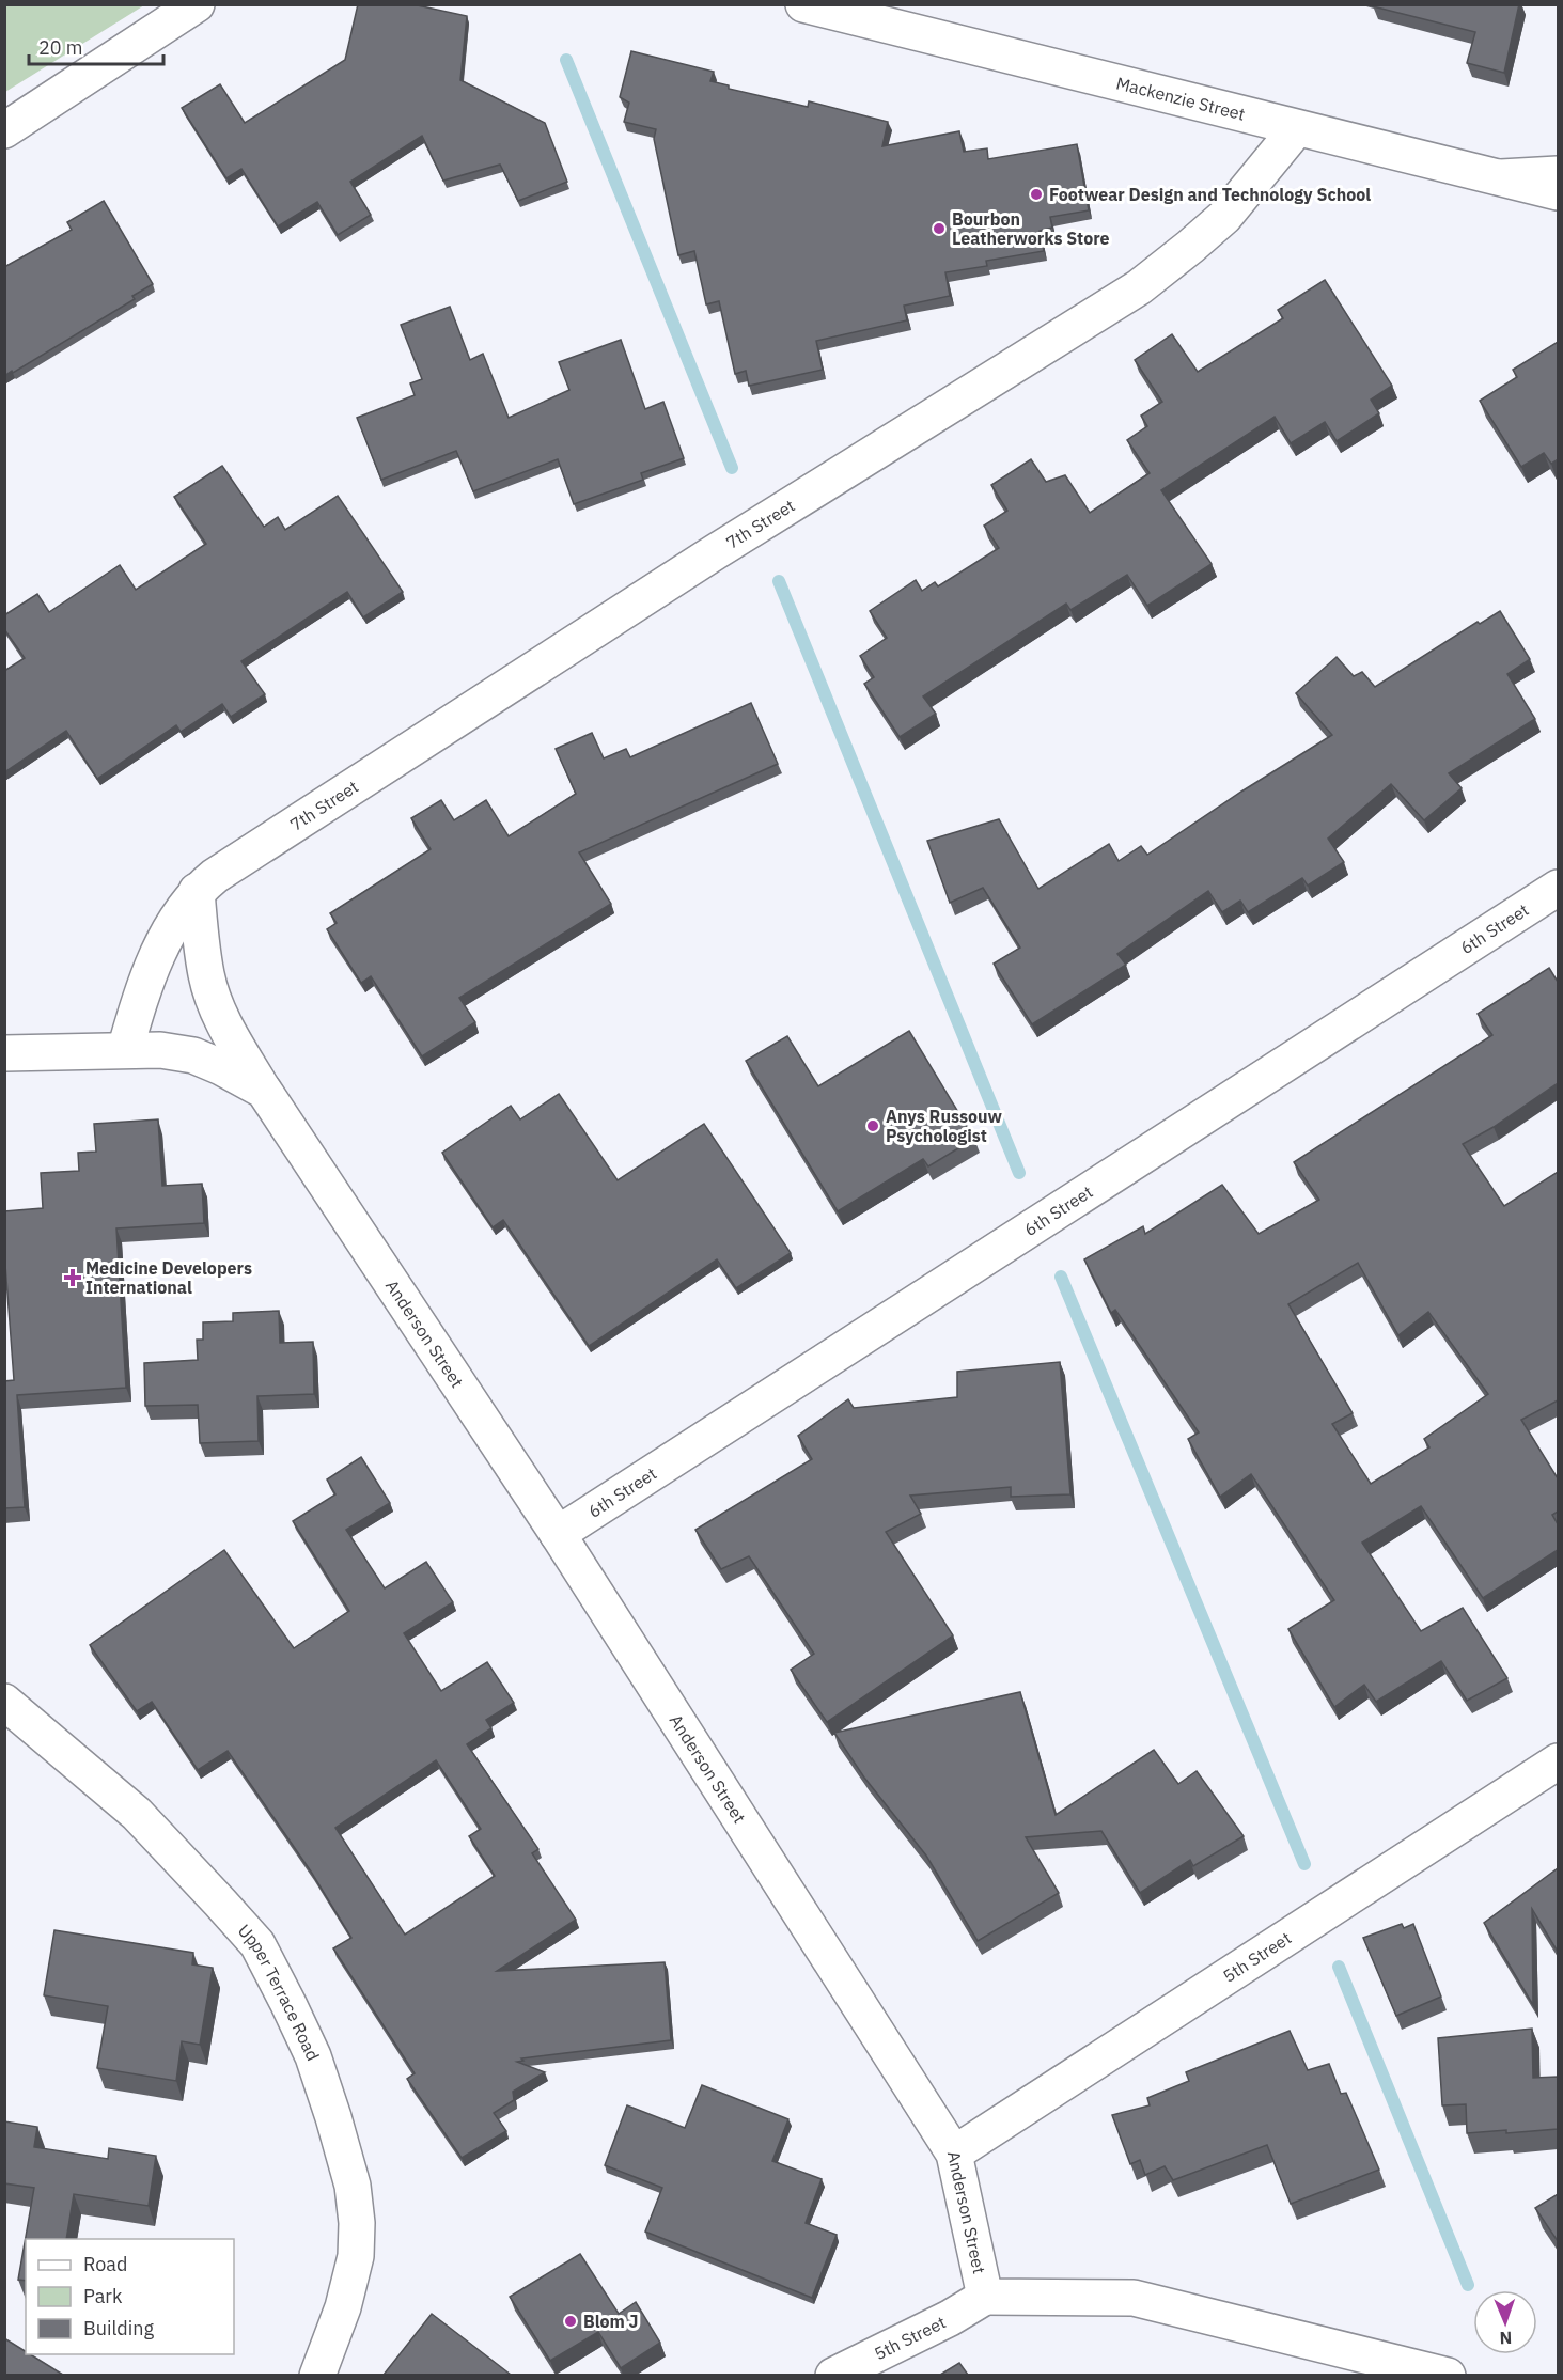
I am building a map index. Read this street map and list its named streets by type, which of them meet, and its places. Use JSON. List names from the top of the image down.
{
  "streets": {
    "street": [
      "Mackenzie Street",
      "7th Street",
      "6th Street",
      "Anderson Street",
      "5th Street",
      "Upper Terrace Road"
    ]
  },
  "crossings": [
    ["Mackenzie Street", "7th Street"],
    ["7th Street", "Anderson Street"],
    ["6th Street", "Anderson Street"],
    ["Anderson Street", "5th Street"]
  ],
  "places": {
    "other": [
      "Footwear Design and Technology School",
      "Bourbon Leatherworks Store",
      "Anys Russouw Psychologist",
      "Blom J"
    ],
    "health": ["Medicine Developers International"]
  },
  "legend": ["Road", "Park", "Building"],
  "scale_bar": "20 m",
  "north": "bottom"
}
